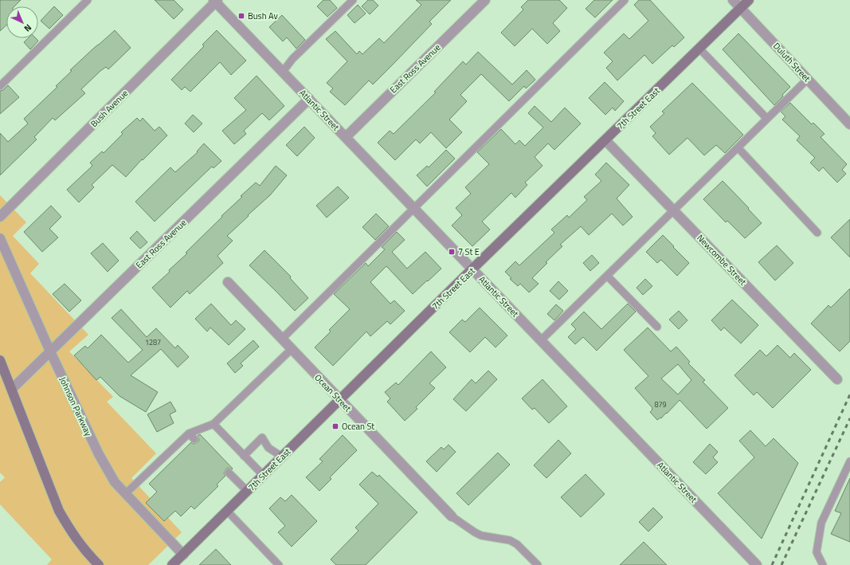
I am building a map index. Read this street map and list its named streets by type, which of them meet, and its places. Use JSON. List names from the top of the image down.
{
  "streets": {
    "street": [
      "Duluth Street",
      "East Ross Avenue",
      "Bush Avenue",
      "7th Street East",
      "Atlantic Street",
      "Newcombe Street",
      "Ocean Street",
      "Johnson Parkway"
    ]
  },
  "crossings": [
    ["Duluth Street", "7th Street East"],
    ["East Ross Avenue", "Atlantic Street"],
    ["East Ross Avenue", "Johnson Parkway"],
    ["Bush Avenue", "Atlantic Street"],
    ["7th Street East", "Atlantic Street"],
    ["7th Street East", "Newcombe Street"],
    ["7th Street East", "Ocean Street"],
    ["7th Street East", "Johnson Parkway"]
  ],
  "places": {
    "transit": ["Bush Av", "7 St E", "Ocean St"]
  },
  "house_numbers": ["1287", "879"],
  "north": "bottom right"
}
